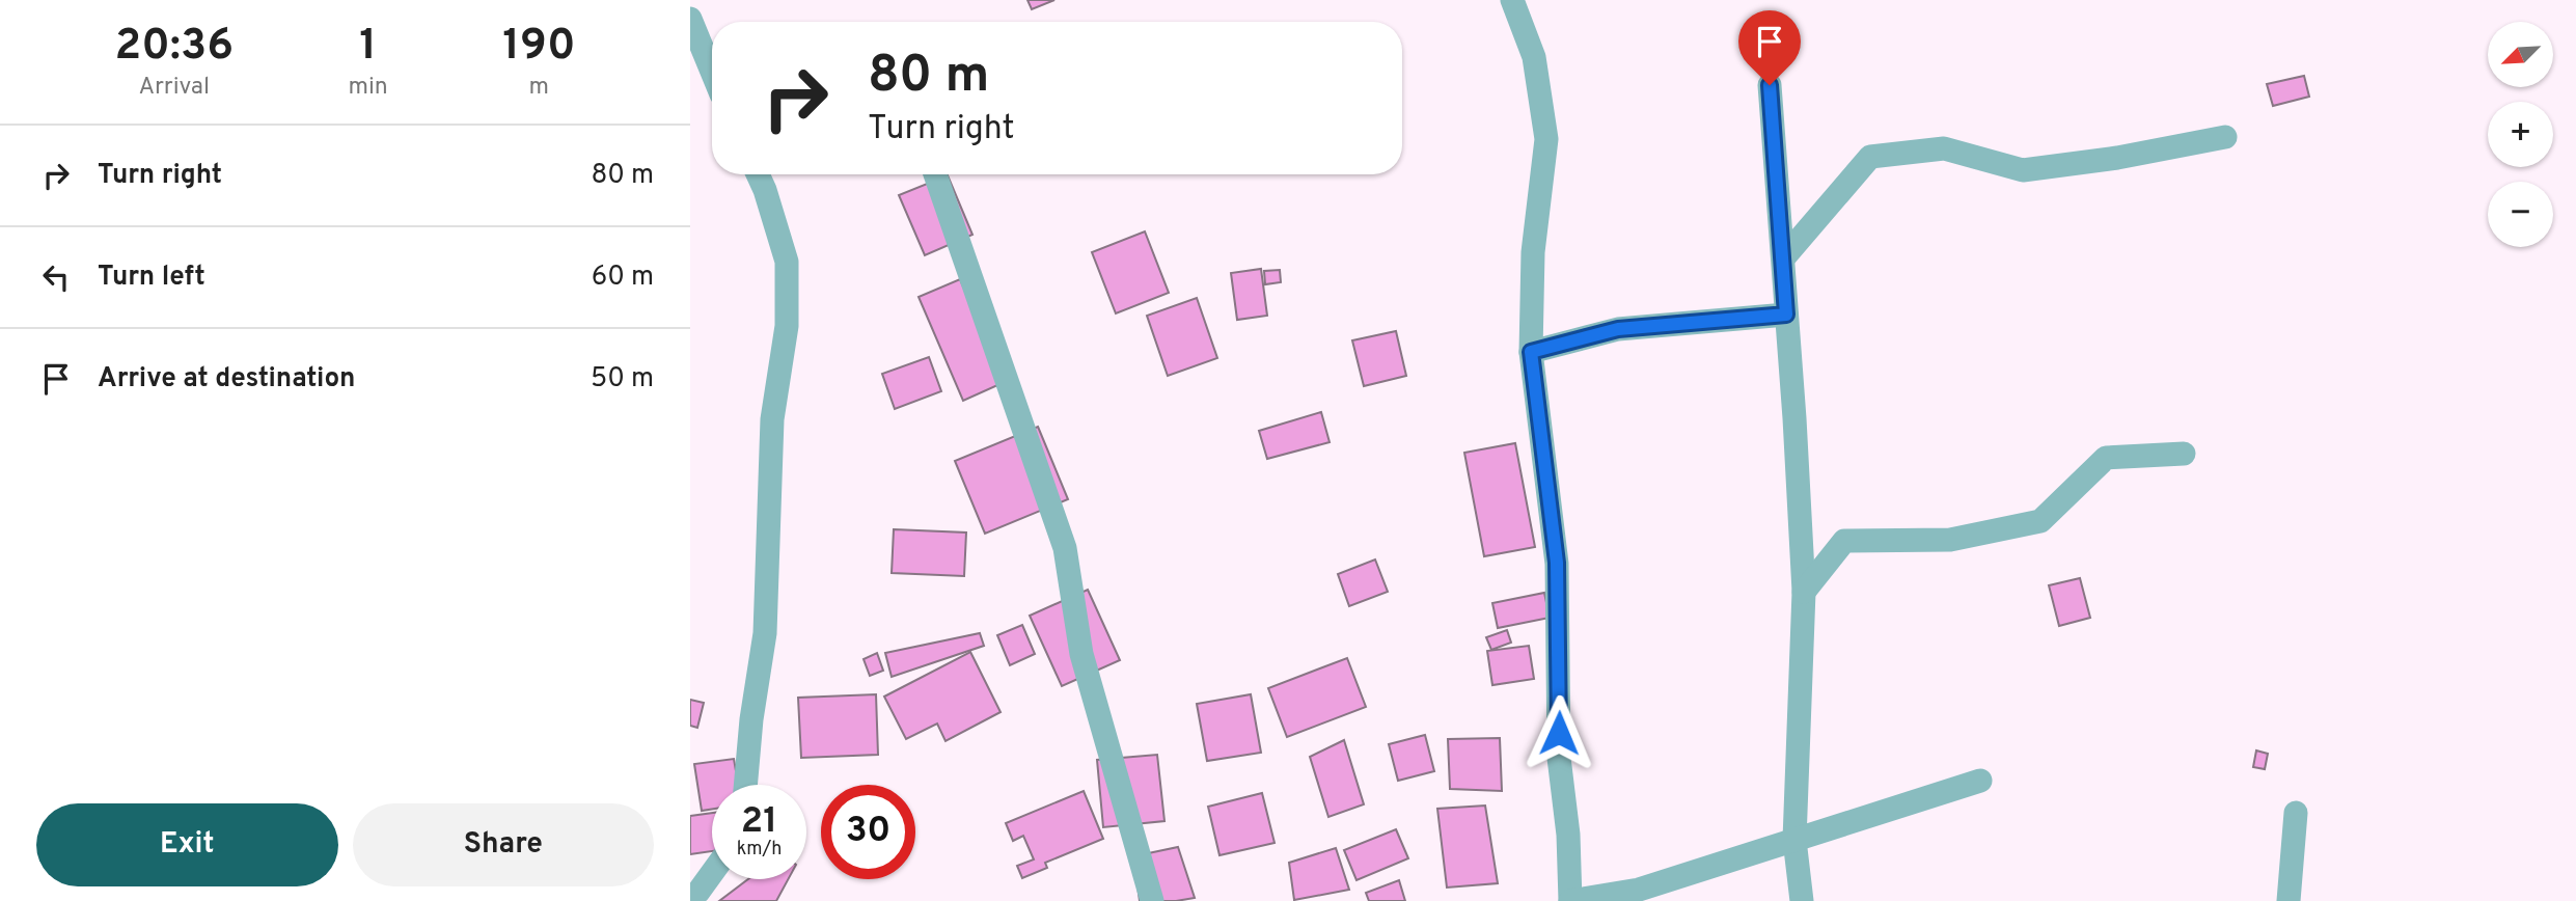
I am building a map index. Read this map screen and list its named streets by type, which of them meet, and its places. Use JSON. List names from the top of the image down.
{
  "north": "bottom left",
  "page": {
    "eta": [
      "20:36",
      "Arrival",
      "1",
      "min",
      "190",
      "m"
    ],
    "map_buttons": ["+", "−"],
    "turn": ["80 m", "Turn right"],
    "list": [
      {
        "name": "Turn right",
        "value": "80 m"
      },
      {
        "name": "Turn left",
        "value": "60 m"
      },
      {
        "name": "Arrive at destination",
        "value": "50 m"
      }
    ],
    "speed": "21 km/h",
    "limit": "30",
    "buttons": ["Exit", "Share"]
  }
}
